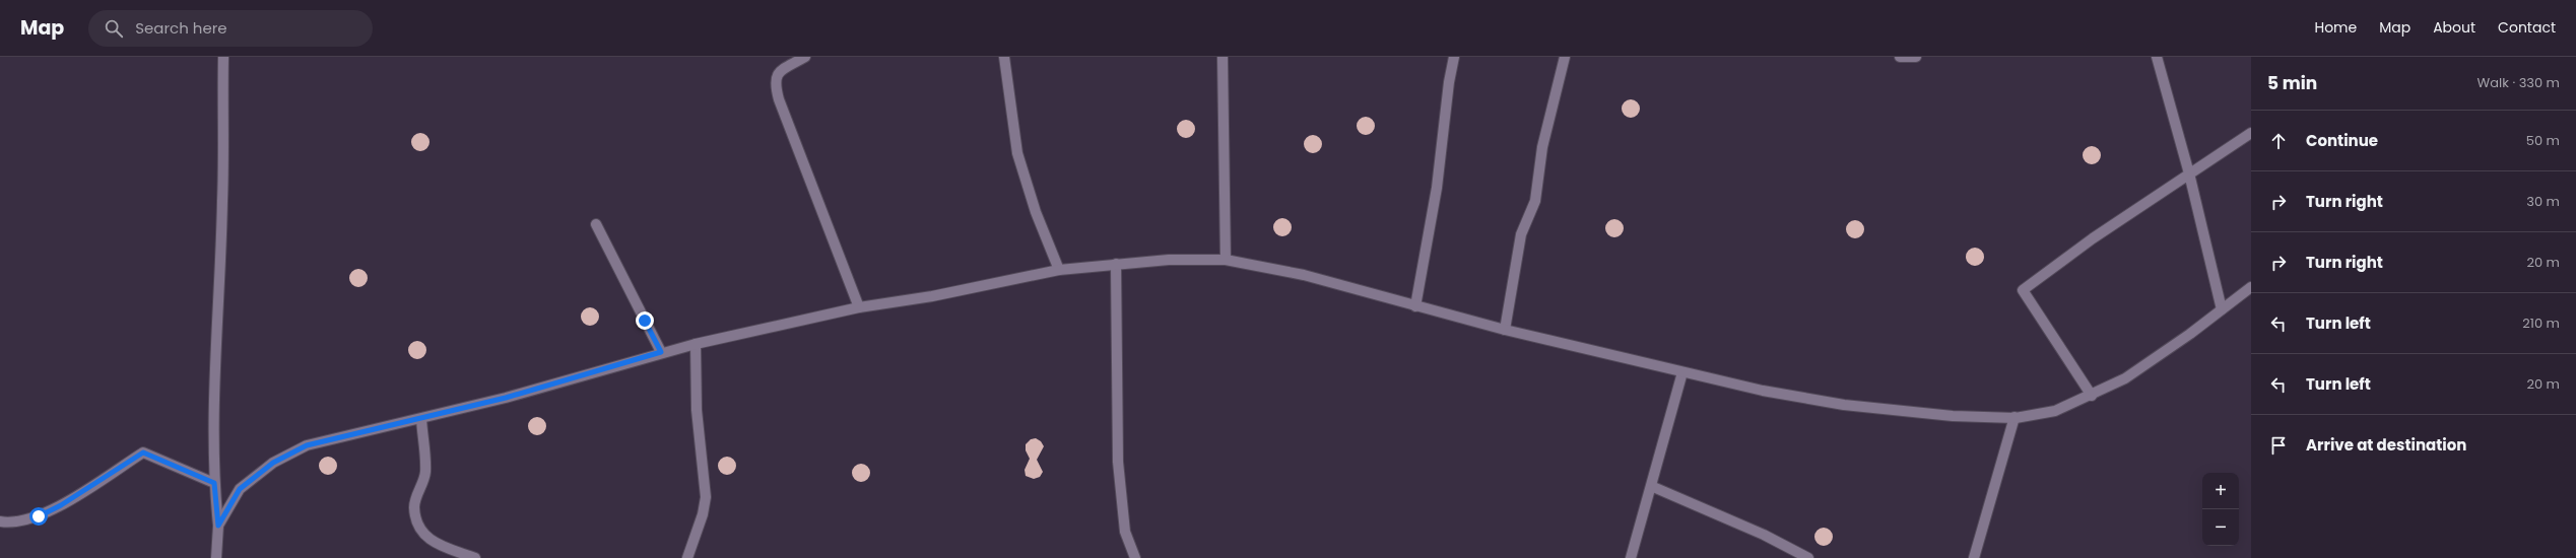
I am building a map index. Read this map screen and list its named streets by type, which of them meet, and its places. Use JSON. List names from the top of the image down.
{
  "page": {
    "header": "Map",
    "search": "Search here",
    "nav": [
      "Home",
      "Map",
      "About",
      "Contact"
    ],
    "heading": ["5 min", "Walk · 330 m"],
    "list": [
      ["Continue", "50 m"],
      ["Turn right", "30 m"],
      ["Turn right", "20 m"],
      ["Turn left", "210 m"],
      ["Turn left", "20 m"],
      "Arrive at destination"
    ],
    "map_buttons": ["+", "−"]
  }
}
